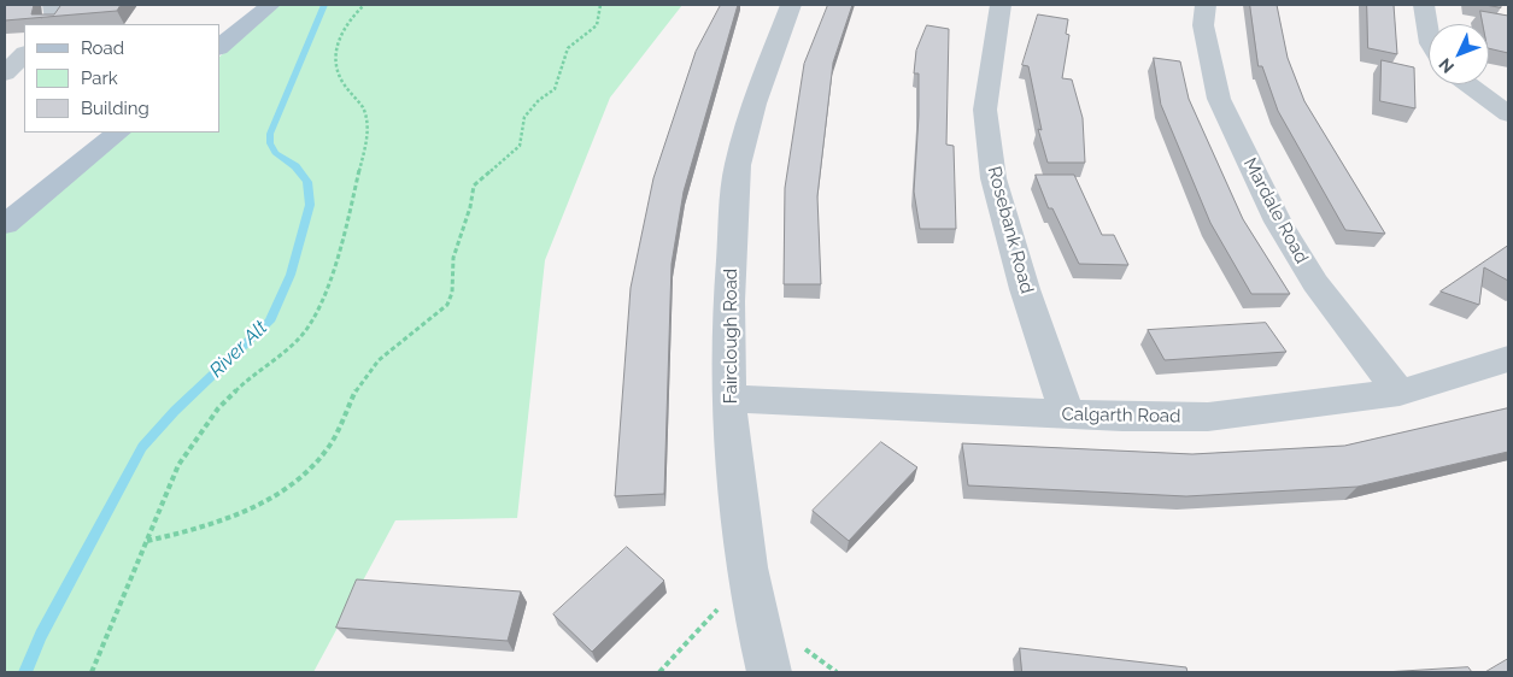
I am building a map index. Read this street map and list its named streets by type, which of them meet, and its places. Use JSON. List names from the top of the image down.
{
  "streets": {
    "street": [
      "Mardale Road",
      "Rosebank Road",
      "Fairclough Road",
      "Calgarth Road"
    ]
  },
  "crossings": [
    ["Mardale Road", "Calgarth Road"],
    ["Rosebank Road", "Calgarth Road"],
    ["Fairclough Road", "Calgarth Road"]
  ],
  "water": ["River Alt"],
  "legend": ["Road", "Park", "Building"],
  "north": "bottom left"
}
